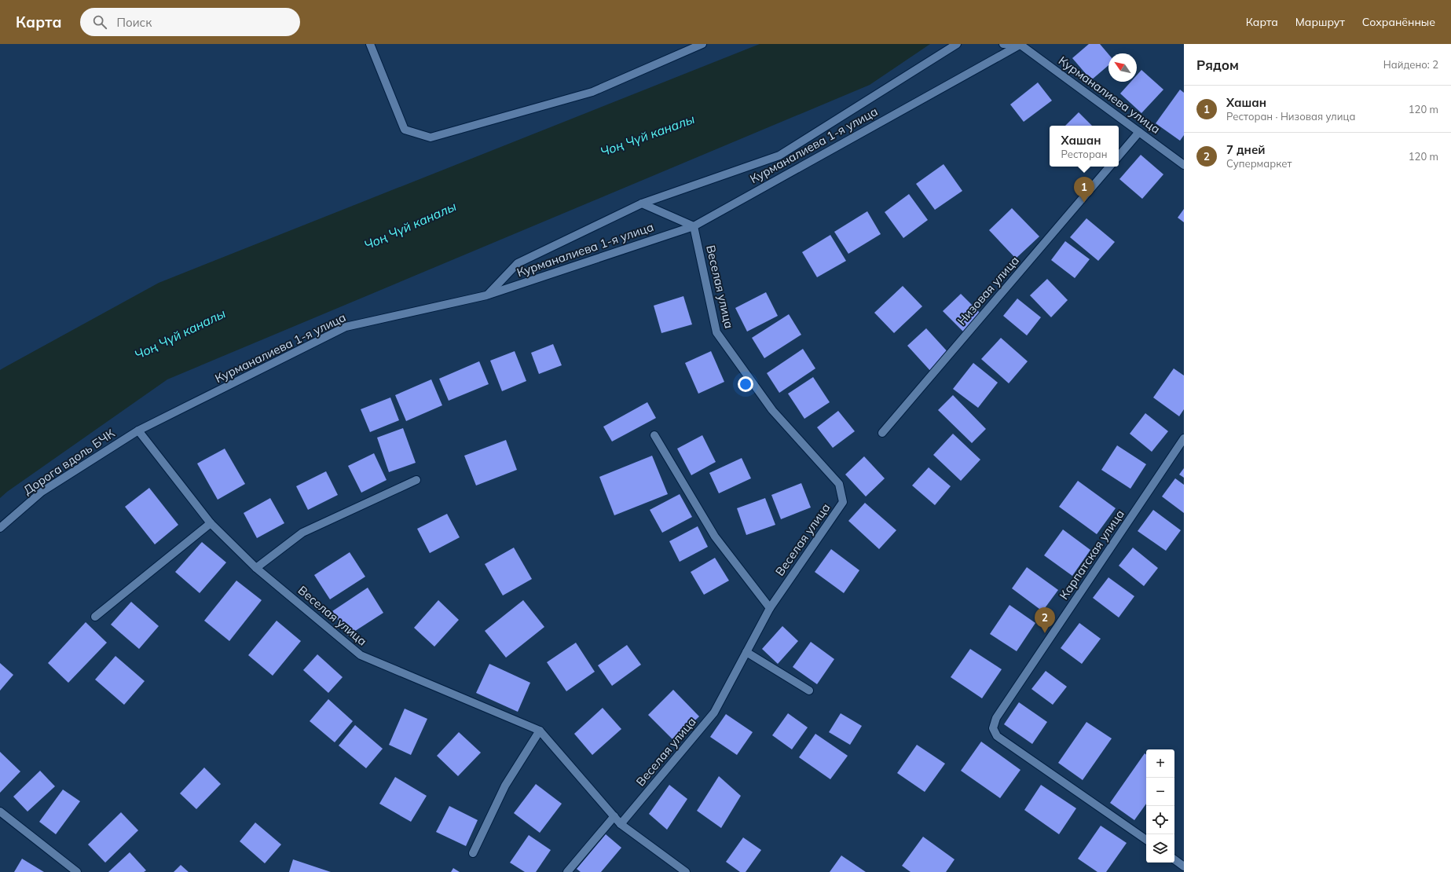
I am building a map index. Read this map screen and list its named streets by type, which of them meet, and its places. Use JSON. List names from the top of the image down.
{
  "streets": {
    "street": [
      "Курманалиева улица",
      "Курманалиева 1-я улица",
      "Веселая улица",
      "Низовая улица",
      "Дорога вдоль БЧК",
      "Карпатская улица"
    ]
  },
  "crossings": [
    ["Курманалиева улица", "Курманалиева 1-я улица"],
    ["Курманалиева 1-я улица", "Веселая улица"],
    ["Курманалиева 1-я улица", "Дорога вдоль БЧК"],
    ["Веселая улица", "Дорога вдоль БЧК"]
  ],
  "water": ["Чоң Чүй каналы"],
  "north": "top left",
  "page": {
    "header": "Карта",
    "search": "Поиск",
    "nav": ["Карта", "Маршрут", "Сохранённые"],
    "heading": ["Рядом", "Найдено: 2"],
    "list": [
      {
        "mark": "1",
        "name": "Хашан",
        "note": "Ресторан · Низовая улица",
        "value": "120 m"
      },
      {
        "mark": "2",
        "name": "7 дней",
        "note": "Супермаркет",
        "value": "120 m"
      }
    ],
    "popup": ["Хашан", "Ресторан"],
    "pins": ["1", "2"],
    "map_buttons": ["+", "−"]
  }
}
